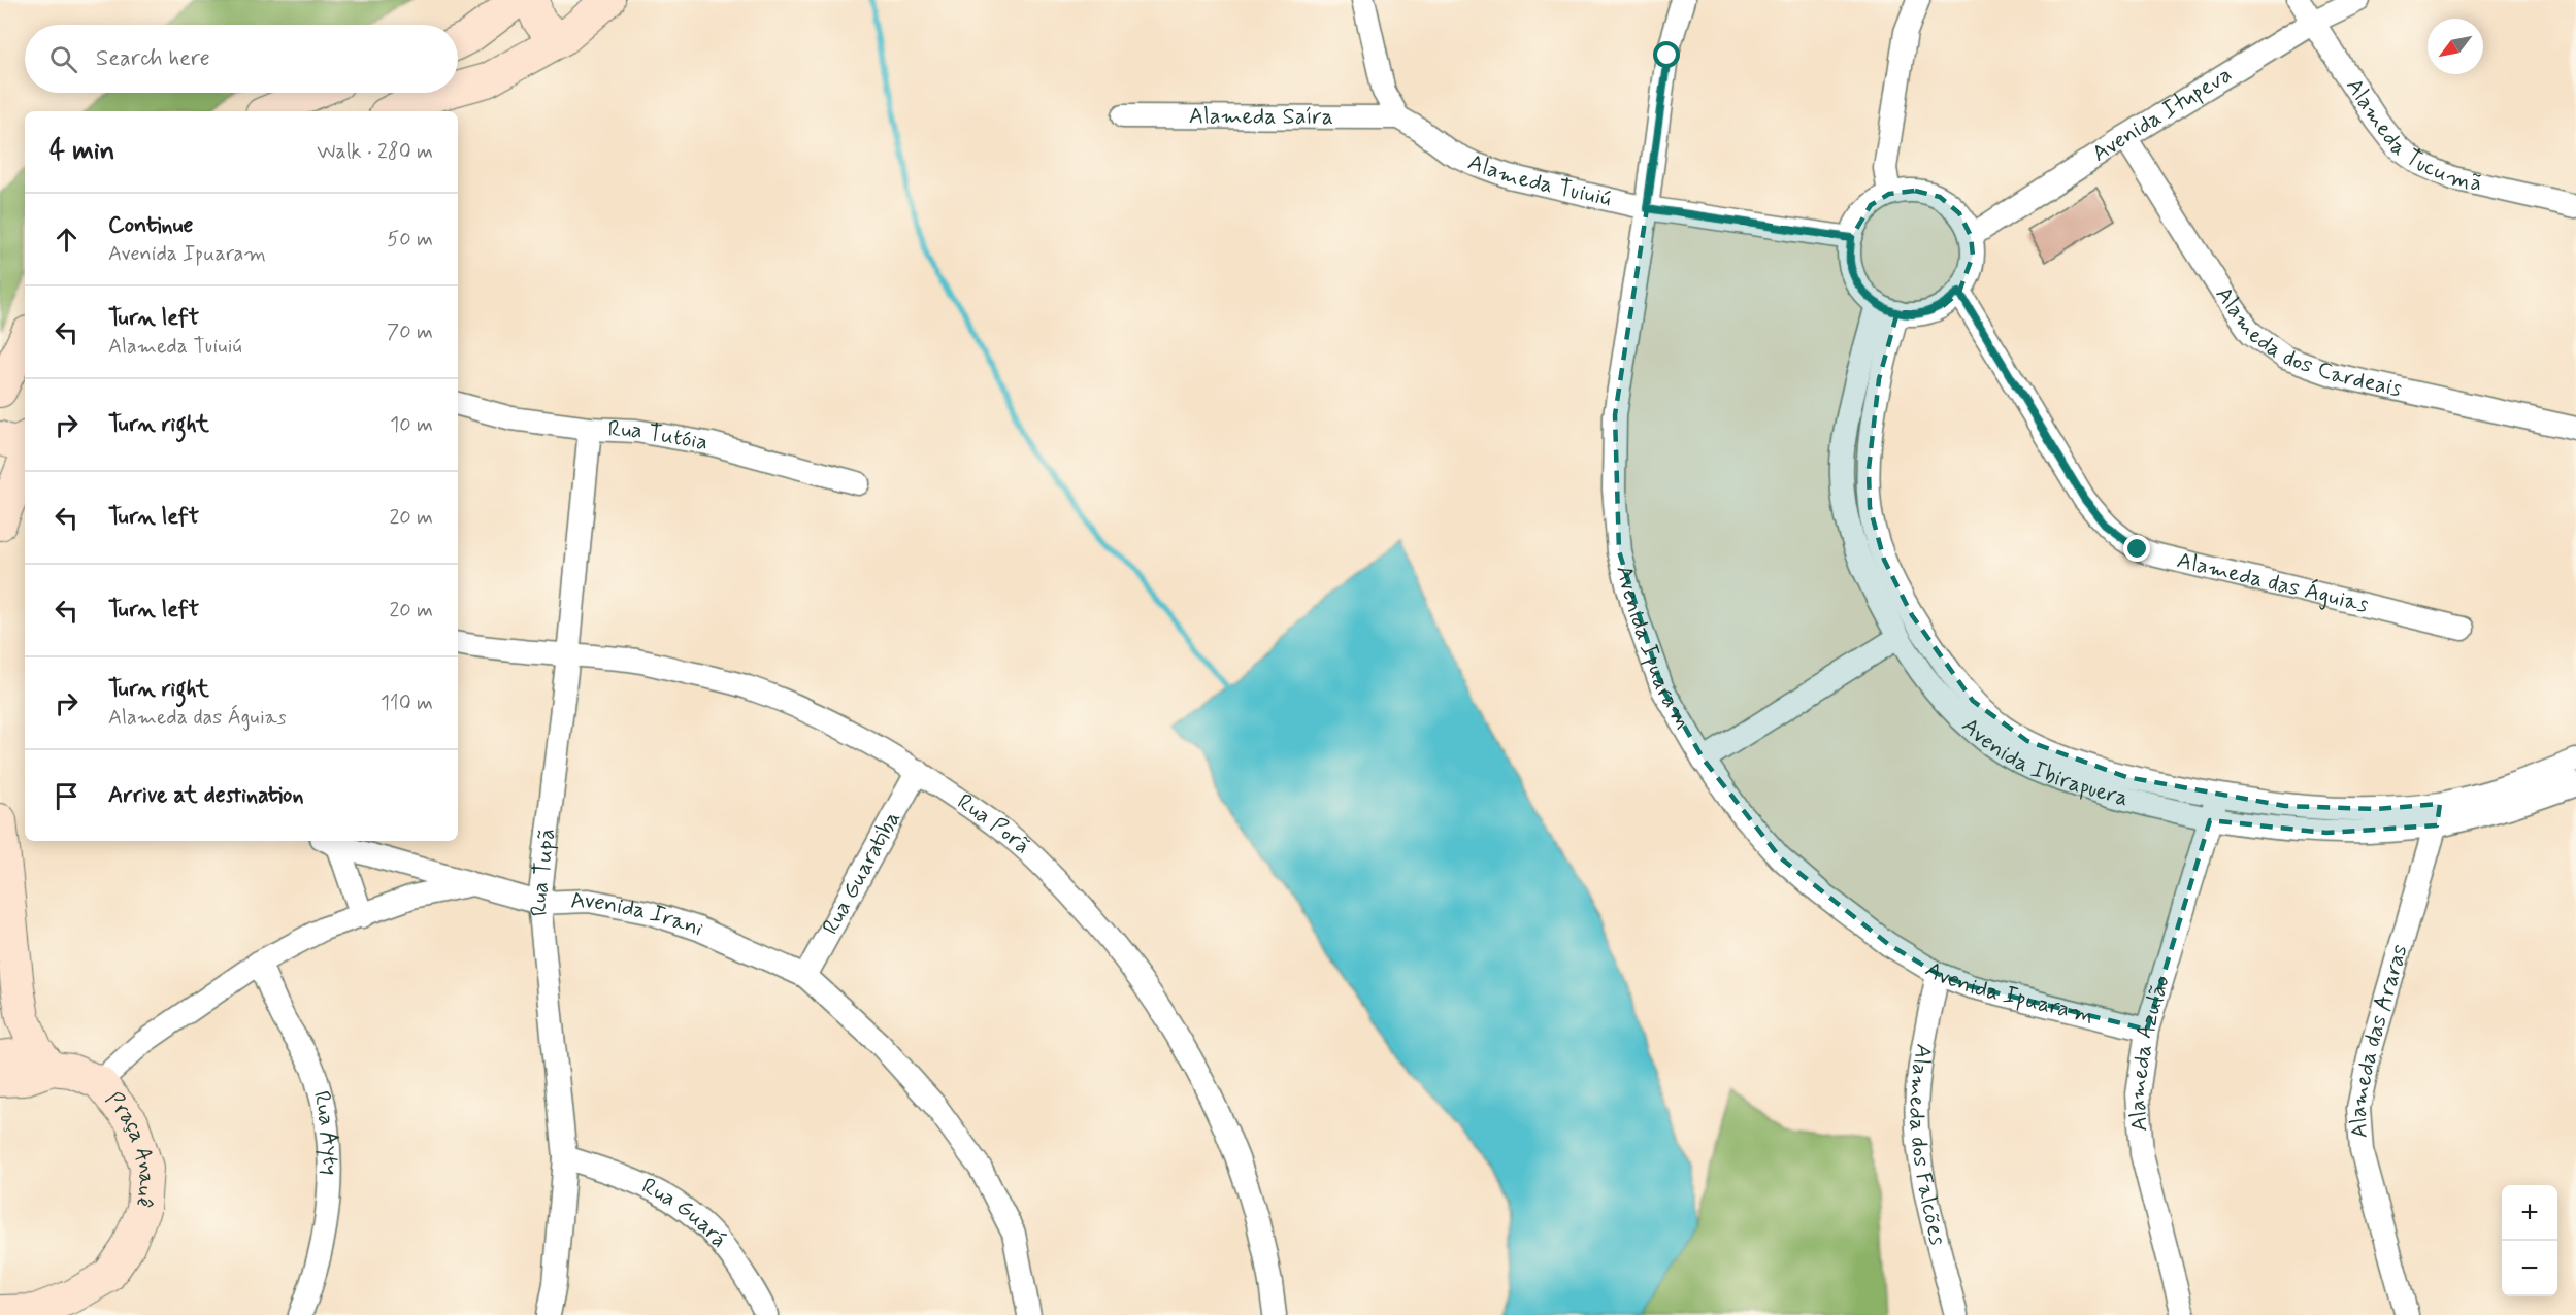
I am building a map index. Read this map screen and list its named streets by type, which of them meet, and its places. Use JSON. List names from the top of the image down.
{
  "streets": {
    "street": [
      "Avenida Itupeva",
      "Alameda Saíra",
      "Alameda Tucumã",
      "Alameda Tuiuiú",
      "Alameda dos Cardeais",
      "Rua Tutóia",
      "Alameda das Águias",
      "Avenida Ipuaram",
      "Avenida Ibirapuera",
      "Rua Porã",
      "Rua Tupã",
      "Rua Guaratiba",
      "Avenida Irani",
      "Alameda das Araras",
      "Alameda Azulão",
      "Rua Ayty",
      "Alameda dos Falcões",
      "Praça Anauê",
      "Rua Guará"
    ]
  },
  "crossings": [
    ["Avenida Itupeva", "Alameda Tucumã"],
    ["Avenida Itupeva", "Alameda Tuiuiú"],
    ["Avenida Itupeva", "Alameda dos Cardeais"],
    ["Avenida Itupeva", "Alameda das Águias"],
    ["Avenida Itupeva", "Avenida Ibirapuera"],
    ["Alameda Saíra", "Alameda Tuiuiú"],
    ["Alameda Tuiuiú", "Alameda das Águias"],
    ["Alameda Tuiuiú", "Avenida Ipuaram"],
    ["Alameda Tuiuiú", "Avenida Ibirapuera"],
    ["Rua Tutóia", "Rua Tupã"],
    ["Alameda das Águias", "Avenida Ibirapuera"],
    ["Avenida Ipuaram", "Alameda Azulão"],
    ["Avenida Ipuaram", "Alameda dos Falcões"],
    ["Avenida Ibirapuera", "Alameda das Araras"],
    ["Avenida Ibirapuera", "Alameda Azulão"],
    ["Rua Porã", "Rua Tupã"],
    ["Rua Porã", "Rua Guaratiba"],
    ["Rua Tupã", "Avenida Irani"],
    ["Rua Tupã", "Rua Guará"],
    ["Rua Guaratiba", "Avenida Irani"],
    ["Avenida Irani", "Rua Ayty"],
    ["Avenida Irani", "Praça Anauê"]
  ],
  "north": "bottom left",
  "page": {
    "search": "Search here",
    "heading": ["4 min", "Walk · 280 m"],
    "list": [
      ["Continue", "Avenida Ipuaram", "50 m"],
      ["Turn left", "Alameda Tuiuiú", "70 m"],
      ["Turn right", "10 m"],
      ["Turn left", "20 m"],
      ["Turn left", "20 m"],
      ["Turn right", "Alameda das Águias", "110 m"],
      "Arrive at destination"
    ],
    "map_buttons": ["+", "−"]
  }
}
